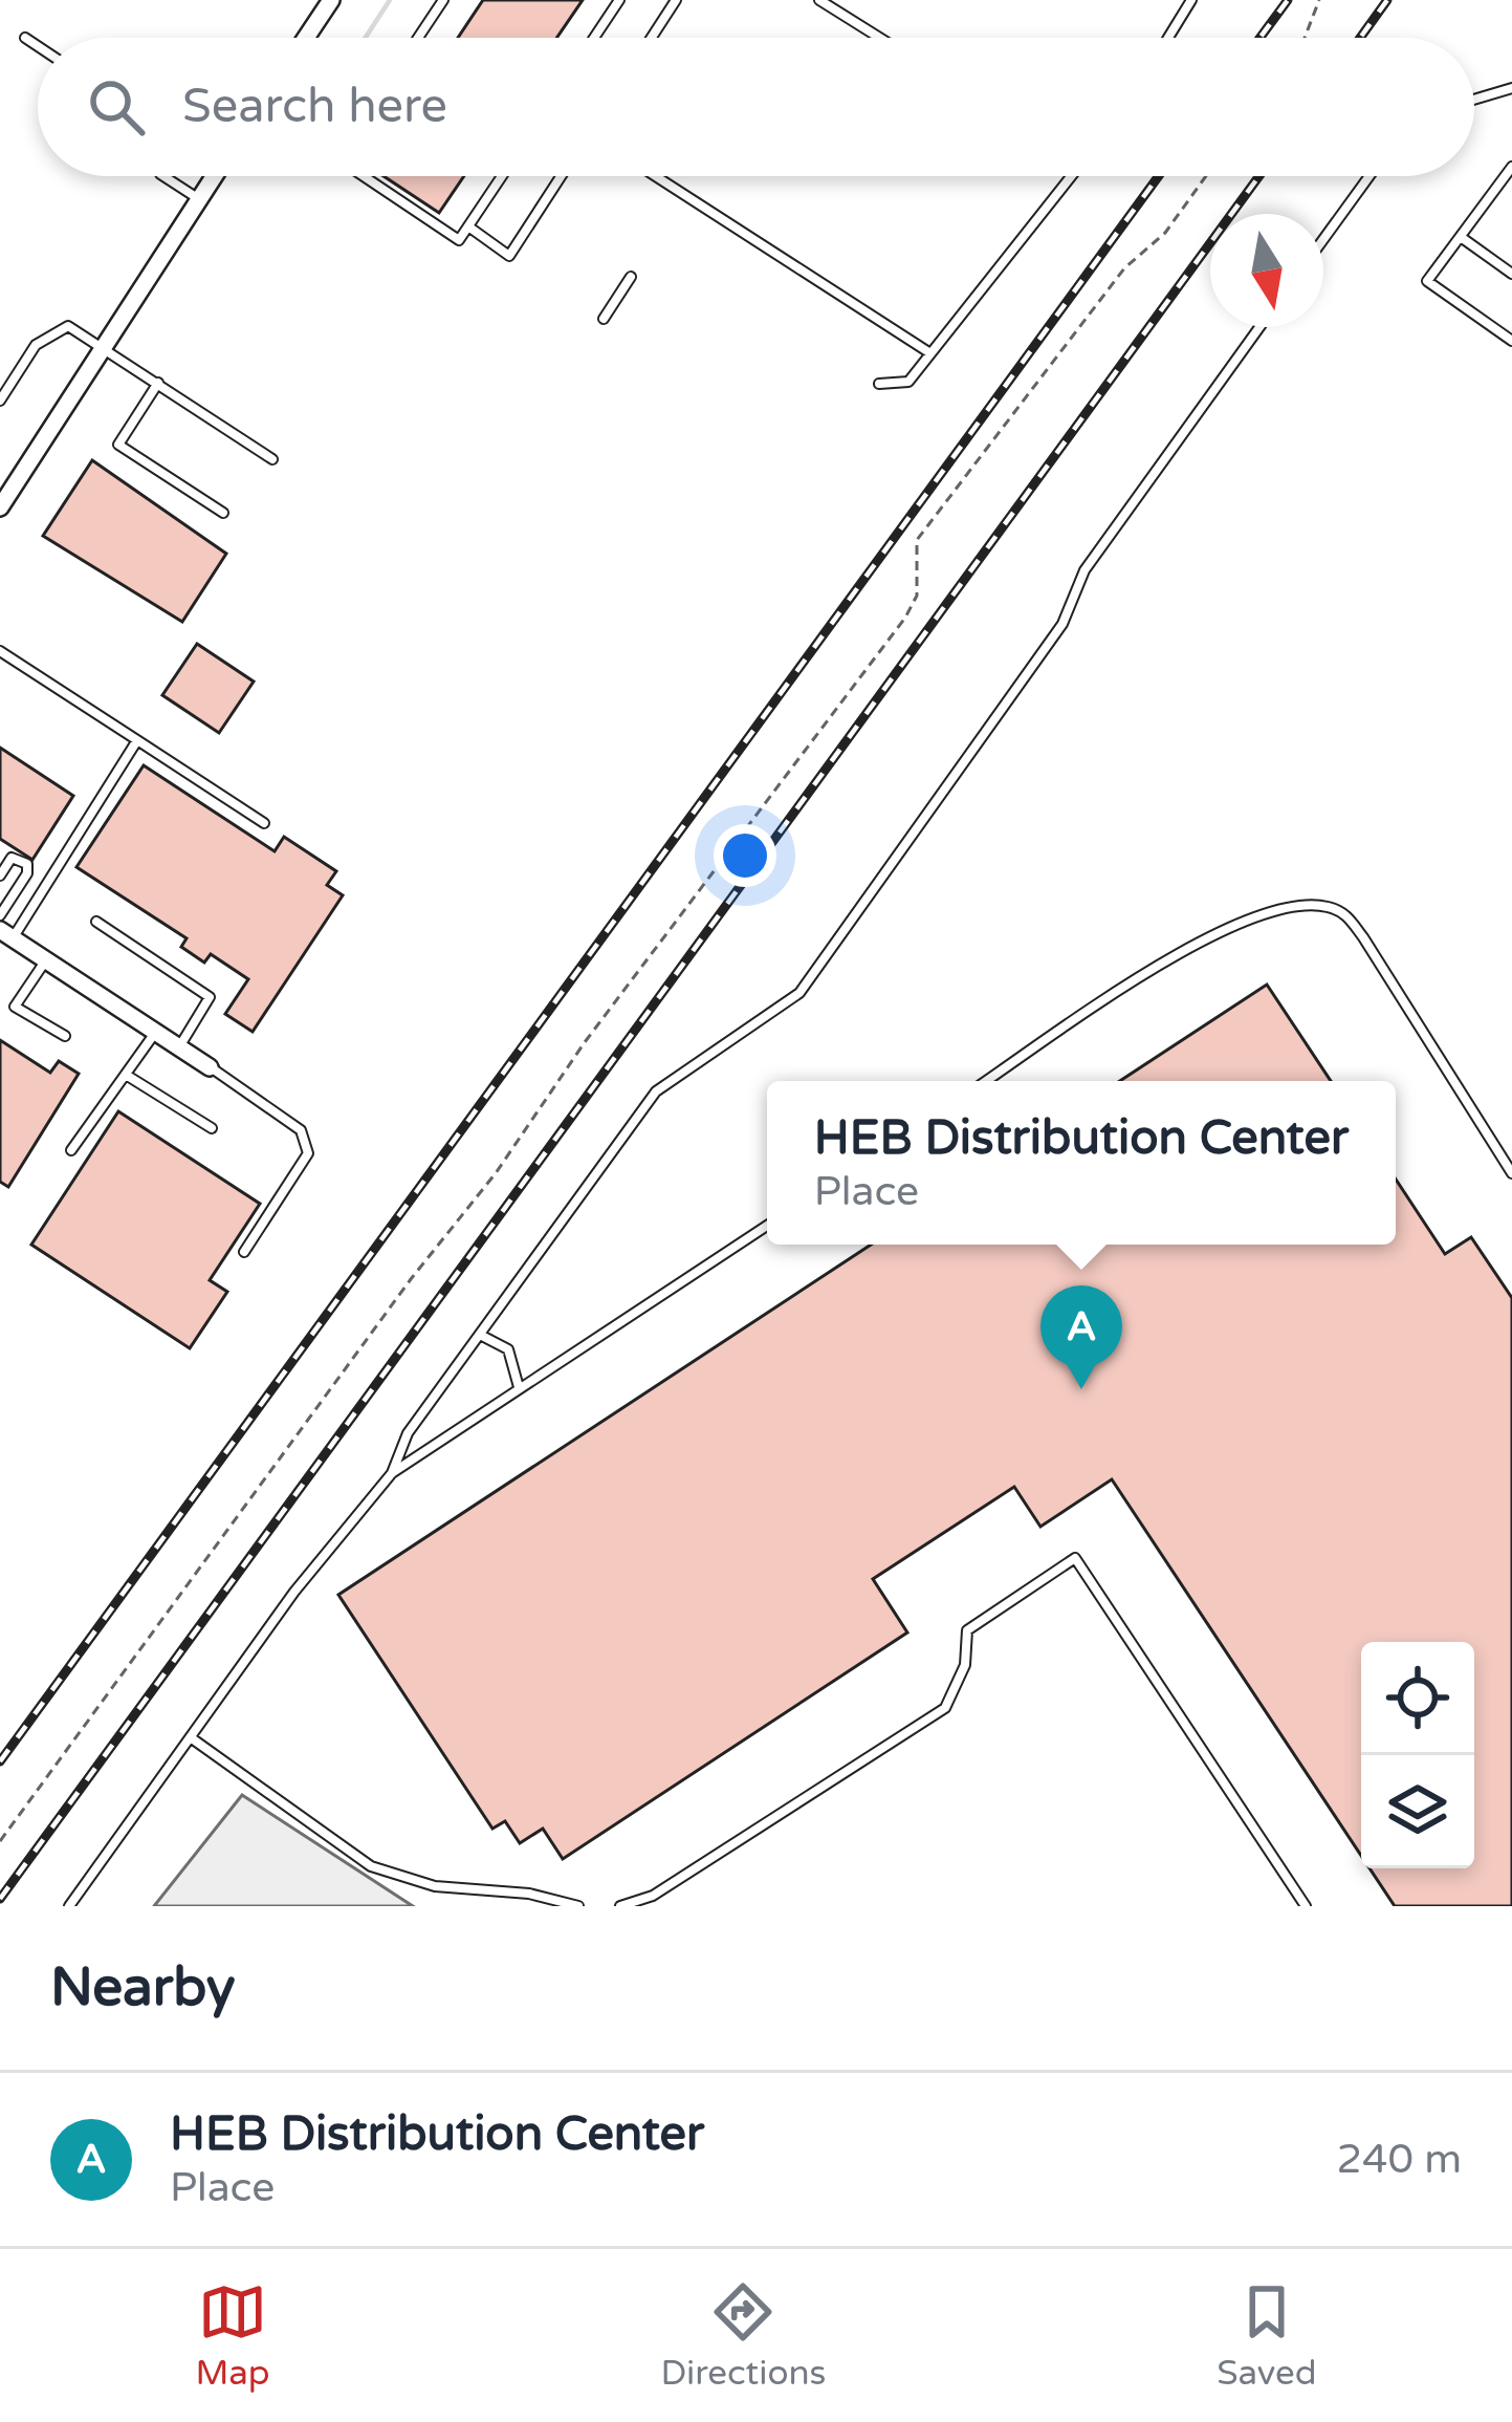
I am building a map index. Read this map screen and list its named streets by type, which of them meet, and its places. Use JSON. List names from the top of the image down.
{
  "north": "bottom",
  "page": {
    "search": "Search here",
    "popup": ["HEB Distribution Center", "Place"],
    "pins": "A",
    "heading": "Nearby",
    "list": [
      {
        "mark": "A",
        "name": "HEB Distribution Center",
        "note": "Place",
        "value": "240 m"
      }
    ],
    "nav": ["Map", "Directions", "Saved"]
  }
}
